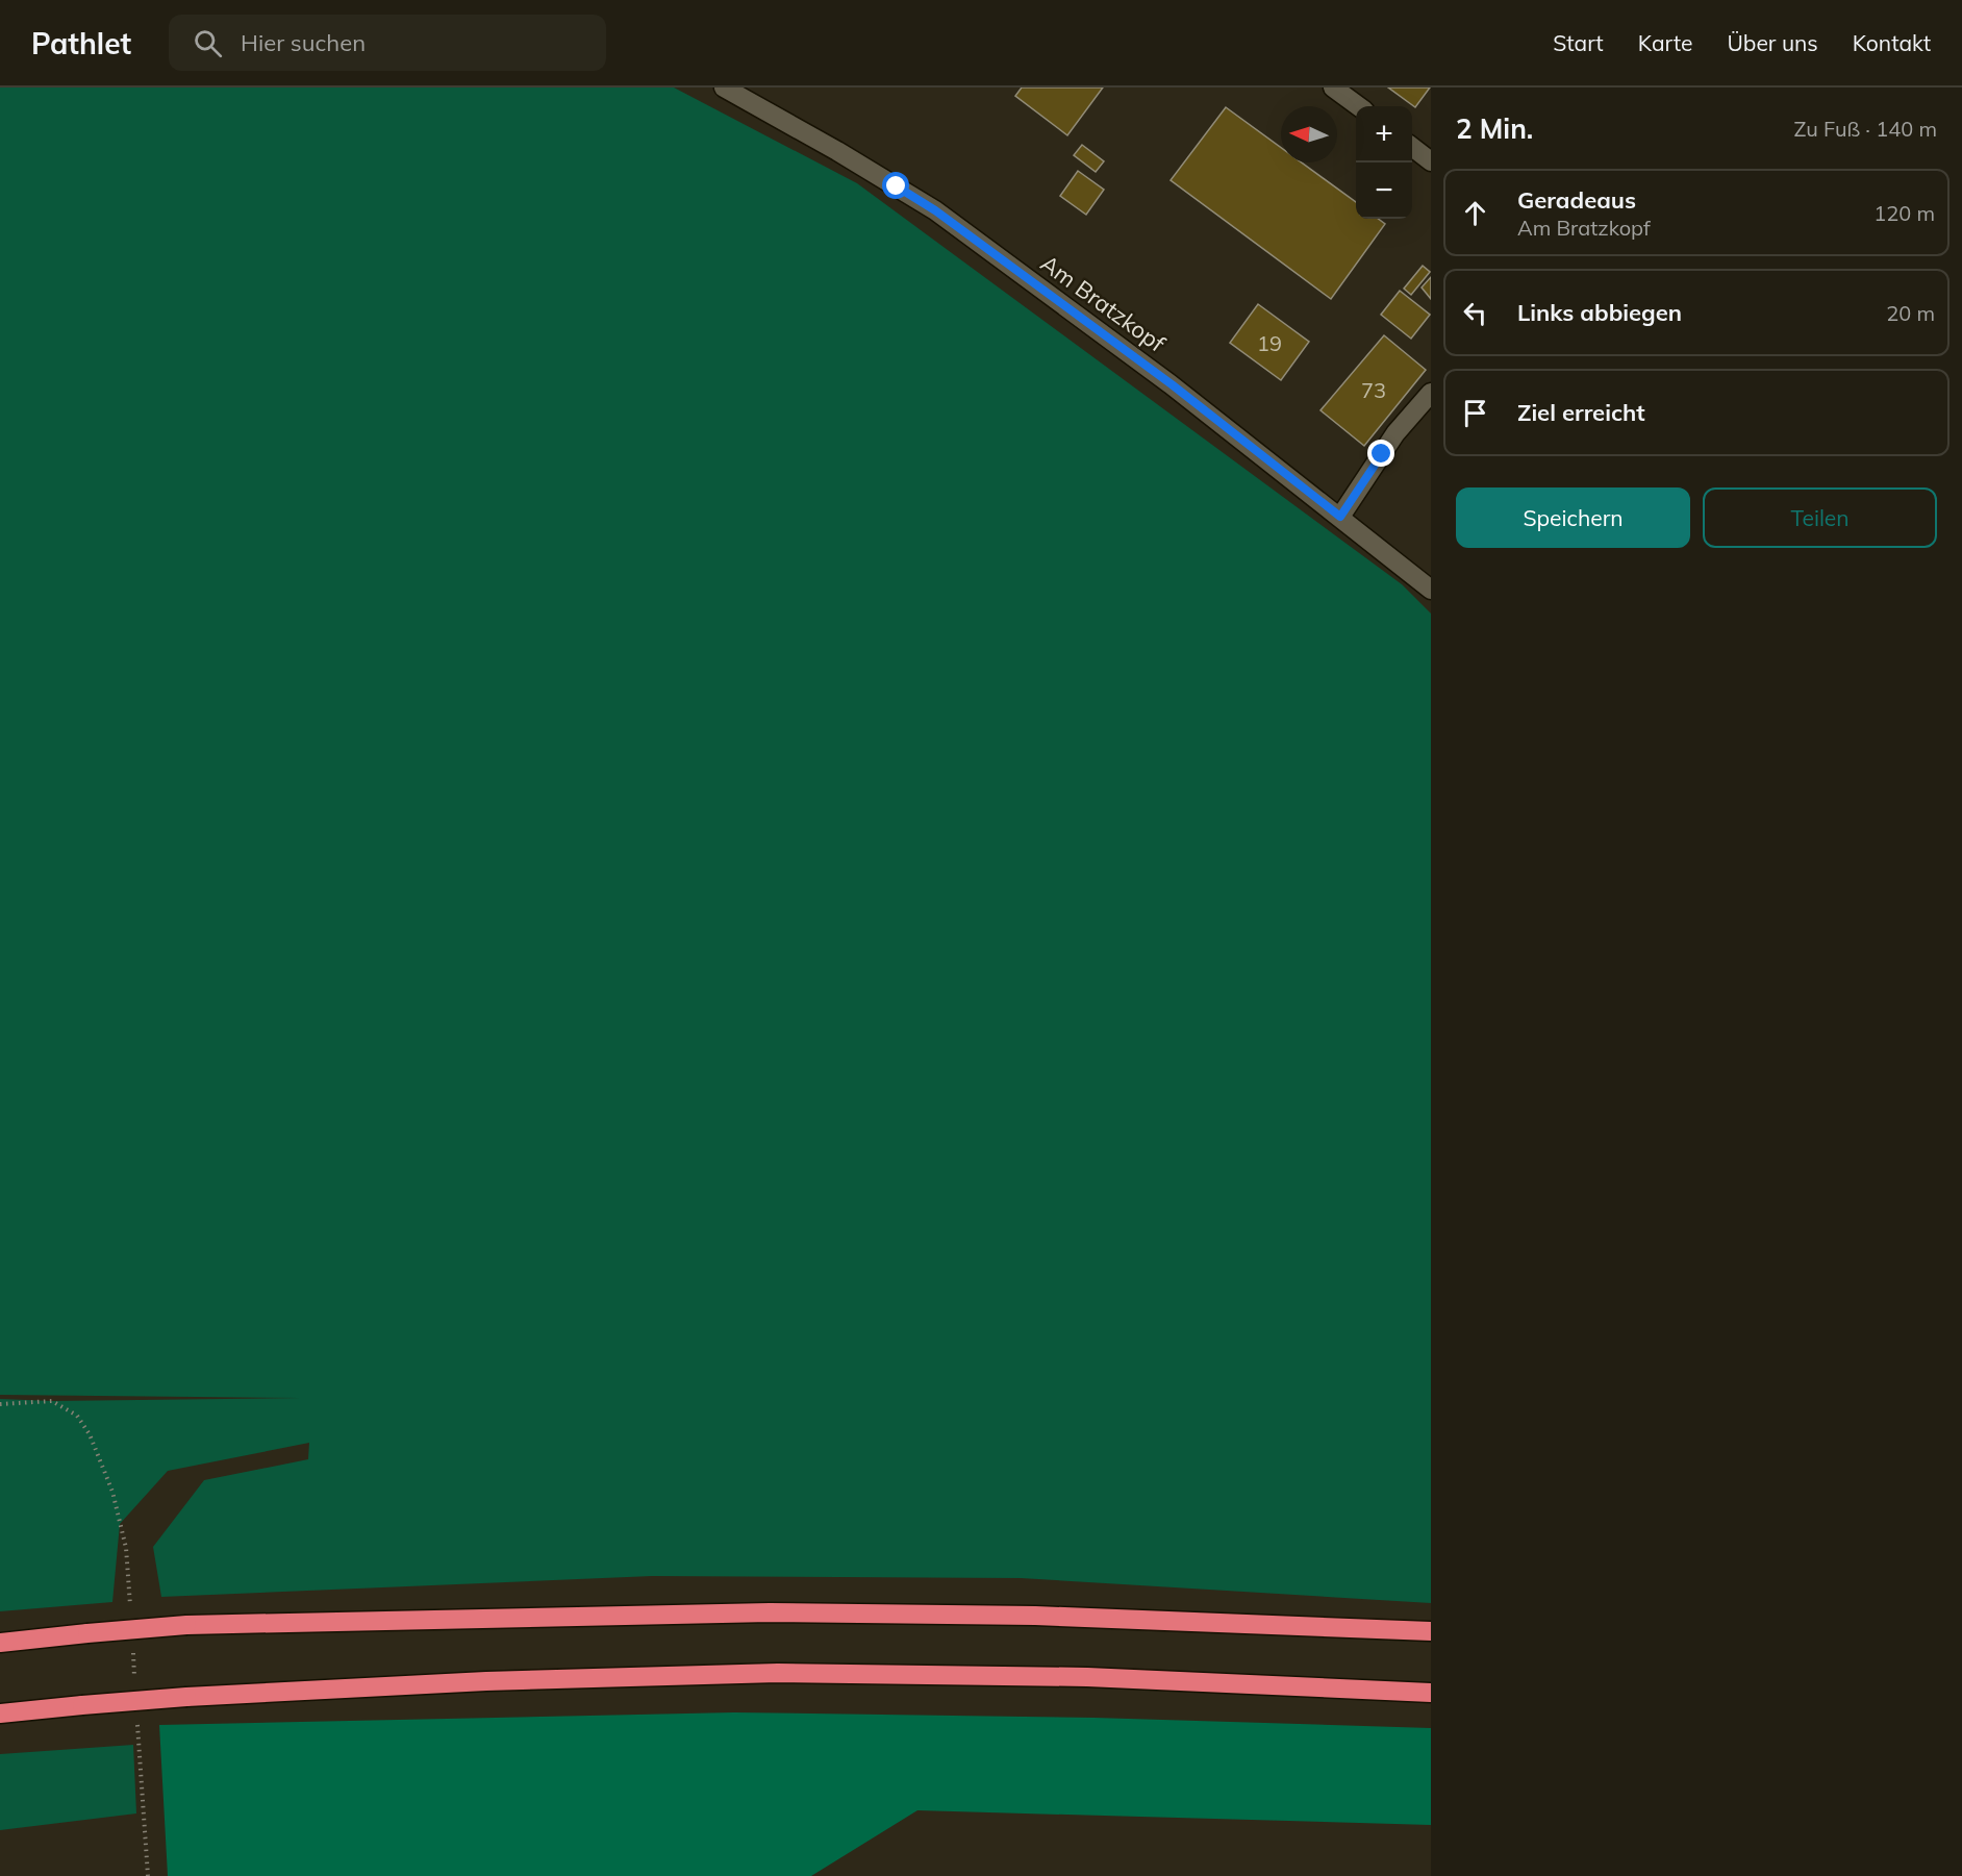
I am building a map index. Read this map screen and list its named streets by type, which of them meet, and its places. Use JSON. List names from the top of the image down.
{
  "streets": {
    "street": ["Am Bratzkopf"]
  },
  "house_numbers": ["19", "73"],
  "north": "left",
  "page": {
    "header": "Pathlet",
    "search": "Hier suchen",
    "nav": [
      "Start",
      "Karte",
      "Über uns",
      "Kontakt"
    ],
    "heading": ["2 Min.", "Zu Fuß · 140 m"],
    "map_buttons": ["+", "−"],
    "list": [
      ["Geradeaus", "Am Bratzkopf", "120 m"],
      ["Links abbiegen", "20 m"],
      "Ziel erreicht"
    ],
    "buttons": ["Speichern", "Teilen"]
  }
}
